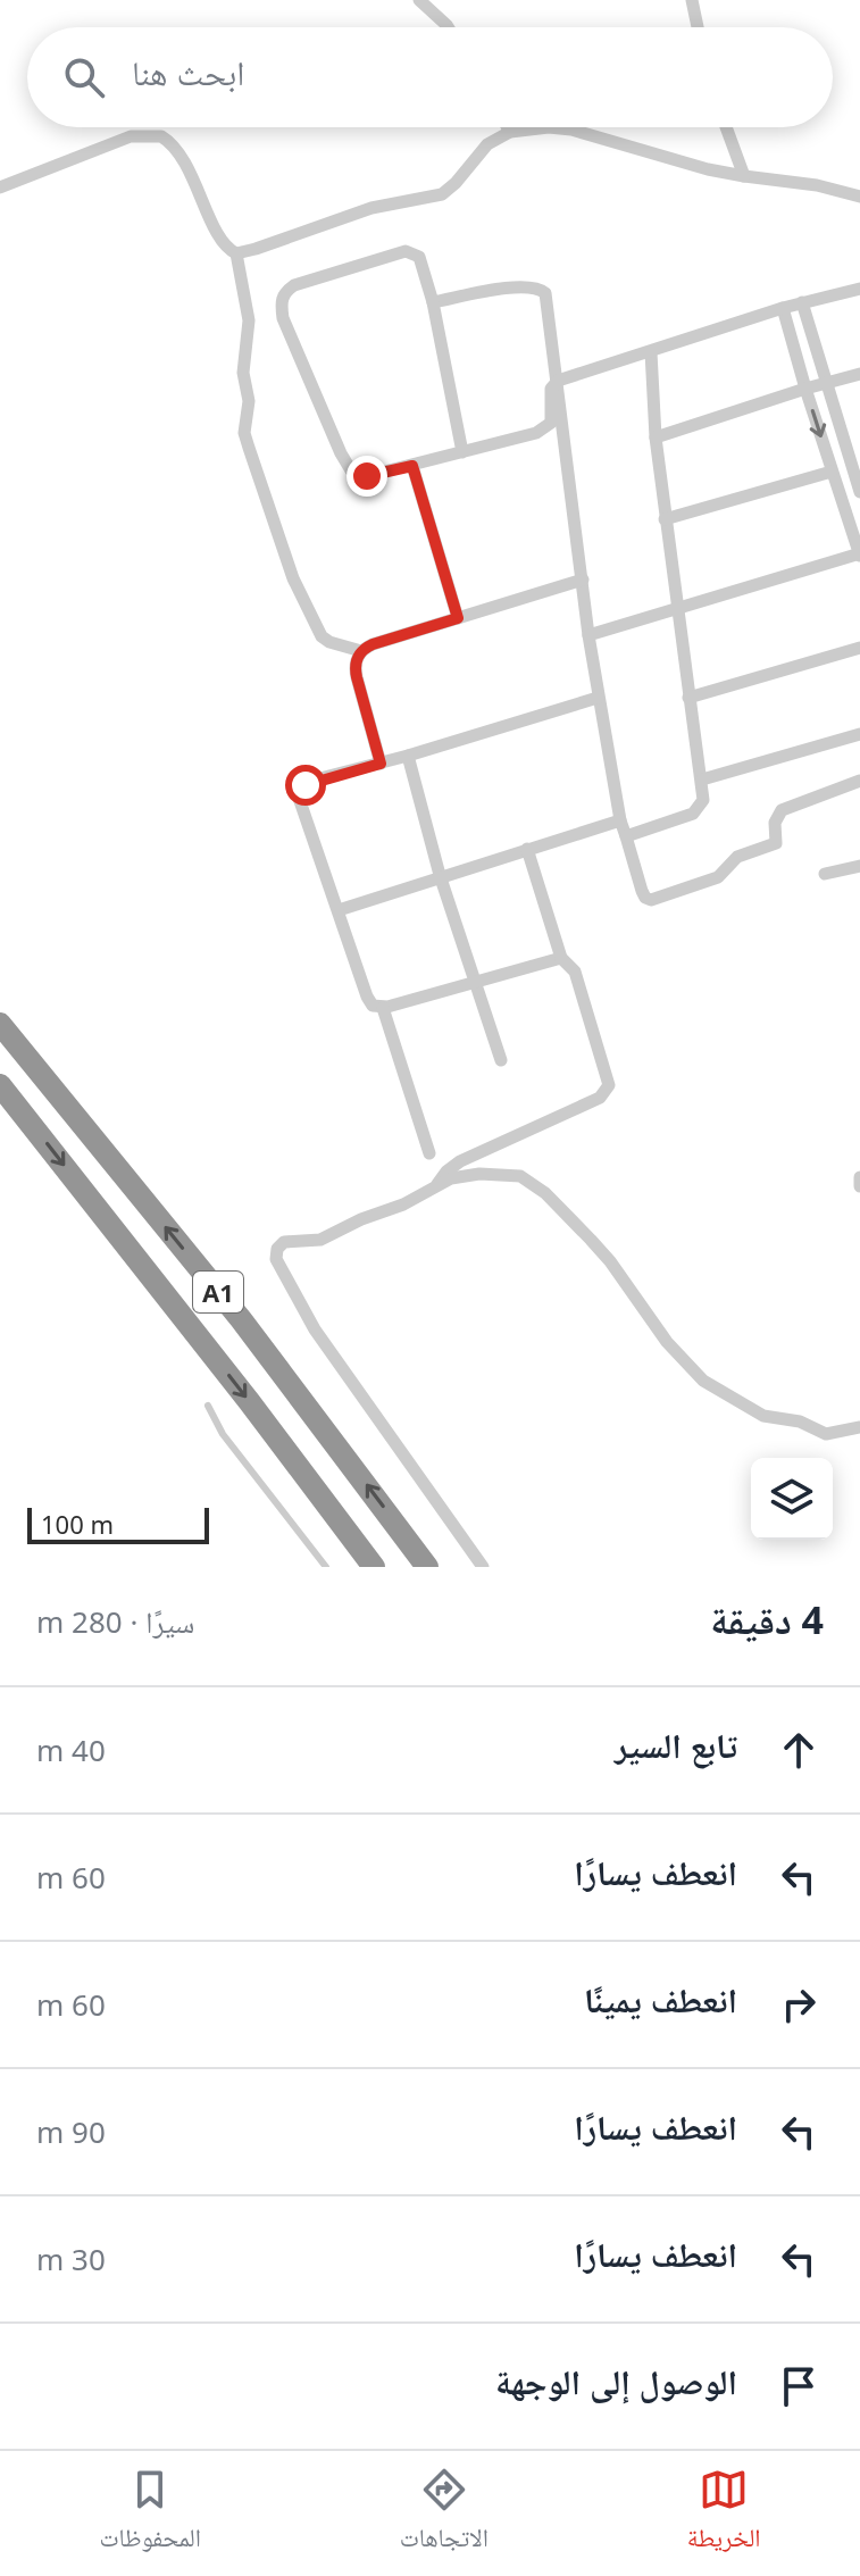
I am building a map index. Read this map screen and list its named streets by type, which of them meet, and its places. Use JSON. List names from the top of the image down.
{
  "streets": {
    "highway": ["A1"]
  },
  "scale_bar": "100 m",
  "page": {
    "search": "ابحث هنا",
    "scale": "100 m",
    "heading": ["4 دقيقة", "سيرًا · 280 m"],
    "list": [
      ["تابع السير", "40 m"],
      ["انعطف يسارًا", "60 m"],
      ["انعطف يمينًا", "60 m"],
      ["انعطف يسارًا", "90 m"],
      ["انعطف يسارًا", "30 m"],
      "الوصول إلى الوجهة"
    ],
    "nav": ["الخريطة", "الاتجاهات", "المحفوظات"]
  }
}
